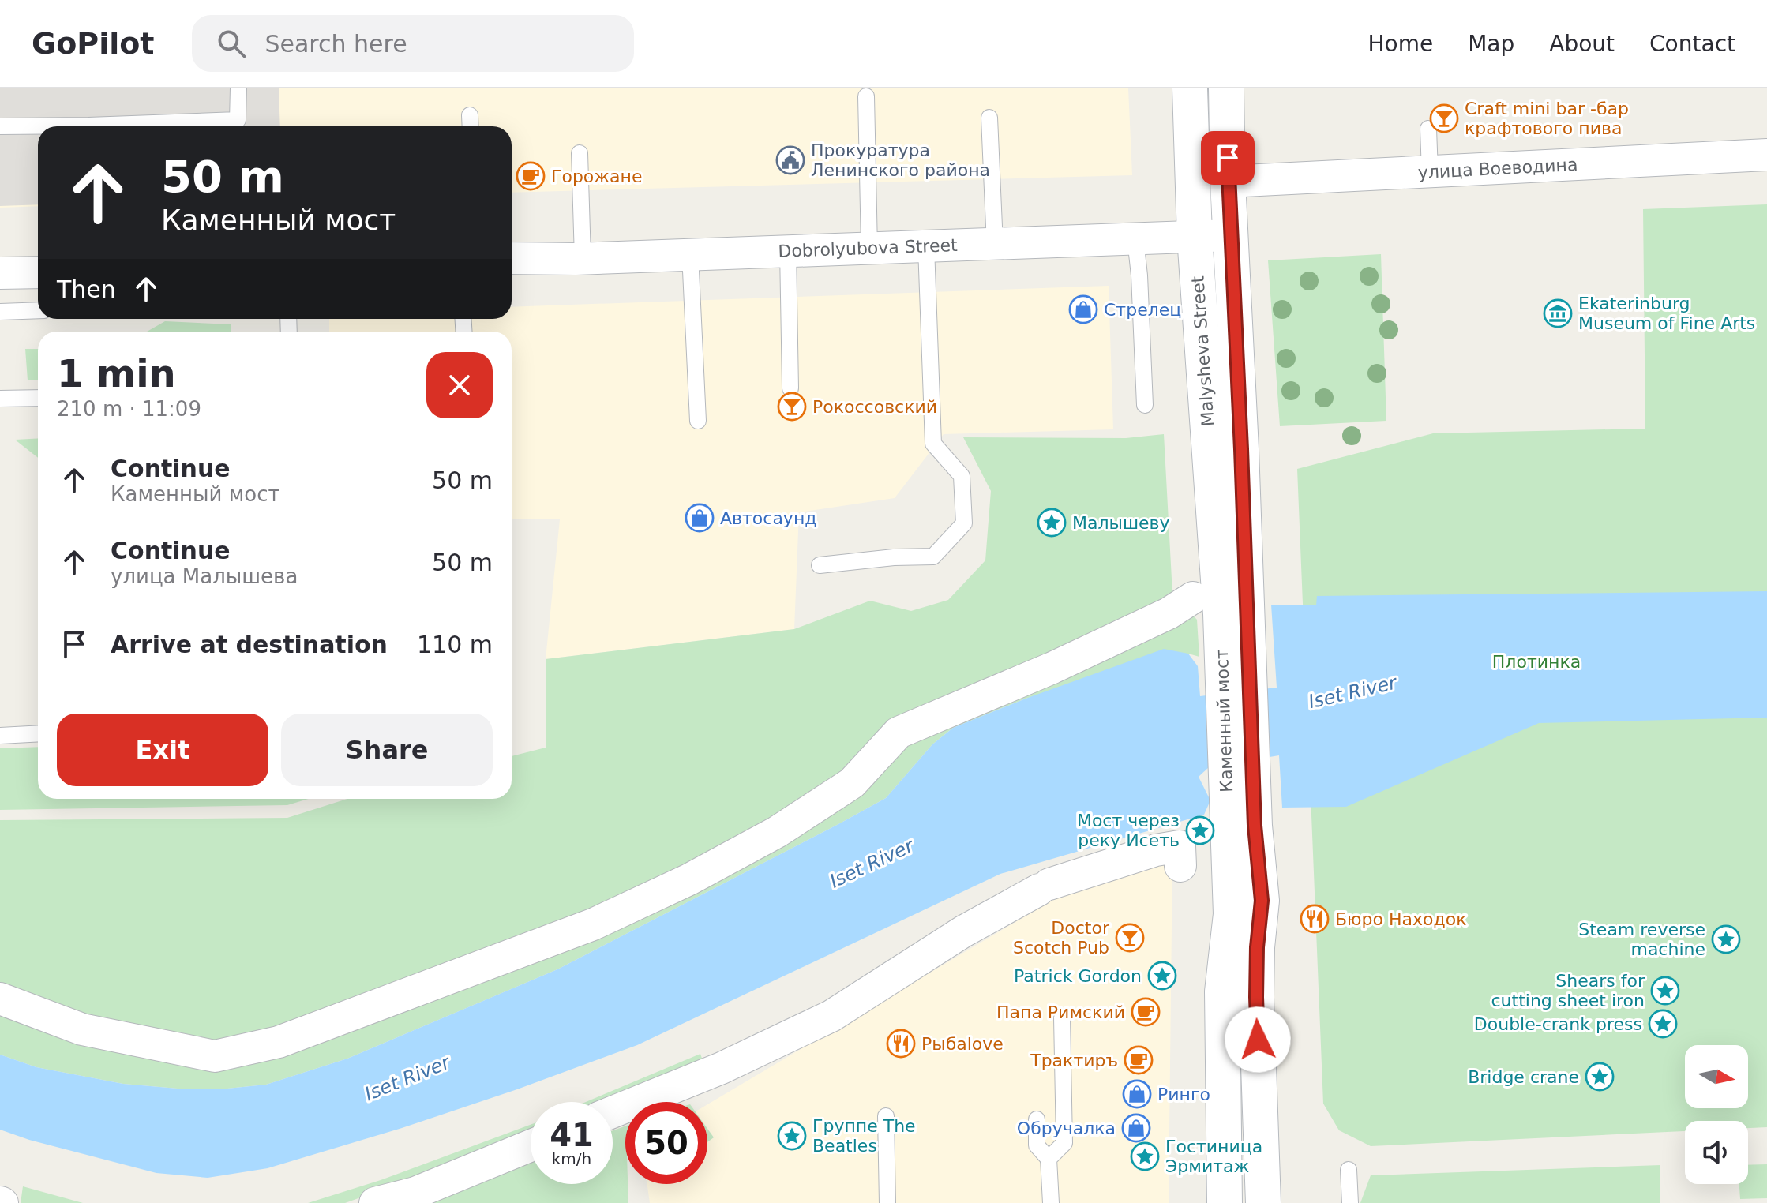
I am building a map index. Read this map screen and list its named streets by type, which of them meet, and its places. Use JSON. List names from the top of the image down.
{
  "streets": {
    "main road": ["Malysheva Street", "Каменный мост"],
    "street": ["улица Воеводина", "Dobrolyubova Street"]
  },
  "crossings": [
    ["Dobrolyubova Street", "Malysheva Street"],
    ["Malysheva Street", "Каменный мост"]
  ],
  "water": ["Iset River"],
  "parks": ["Плотинка"],
  "places": {
    "bar": ["Craft mini bar -бар крафтового пива", "Рокоссовский", "Doctor Scotch Pub"],
    "public building": ["Прокуратура Ленинского района"],
    "cafe": ["Горожане", "Папа Римский", "Трактиръ"],
    "shop": [
      "Стрелец",
      "Автосаунд",
      "Ринго",
      "Обручалка"
    ],
    "museum": ["Ekaterinburg Museum of Fine Arts"],
    "place": [
      "Малышеву",
      "Мост через реку Исеть",
      "Steam reverse machine",
      "Patrick Gordon",
      "Shears for cutting sheet iron",
      "Double-crank press",
      "Bridge crane",
      "Группе The Beatles",
      "Гостиница Эрмитаж"
    ],
    "restaurant": ["Бюро Находок", "Рыбаlove"]
  },
  "north": "right",
  "page": {
    "header": "GoPilot",
    "search": "Search here",
    "nav": [
      "Home",
      "Map",
      "About",
      "Contact"
    ],
    "turn": ["50 m", "Каменный мост"],
    "then": "Then",
    "heading": ["1 min", "210 m · 11:09"],
    "list": [
      {
        "name": "Continue",
        "note": "Каменный мост",
        "value": "50 m"
      },
      {
        "name": "Continue",
        "note": "улица Малышева",
        "value": "50 m"
      },
      {
        "name": "Arrive at destination",
        "value": "110 m"
      }
    ],
    "buttons": ["Exit", "Share"],
    "speed": "41 km/h",
    "limit": "50"
  }
}
